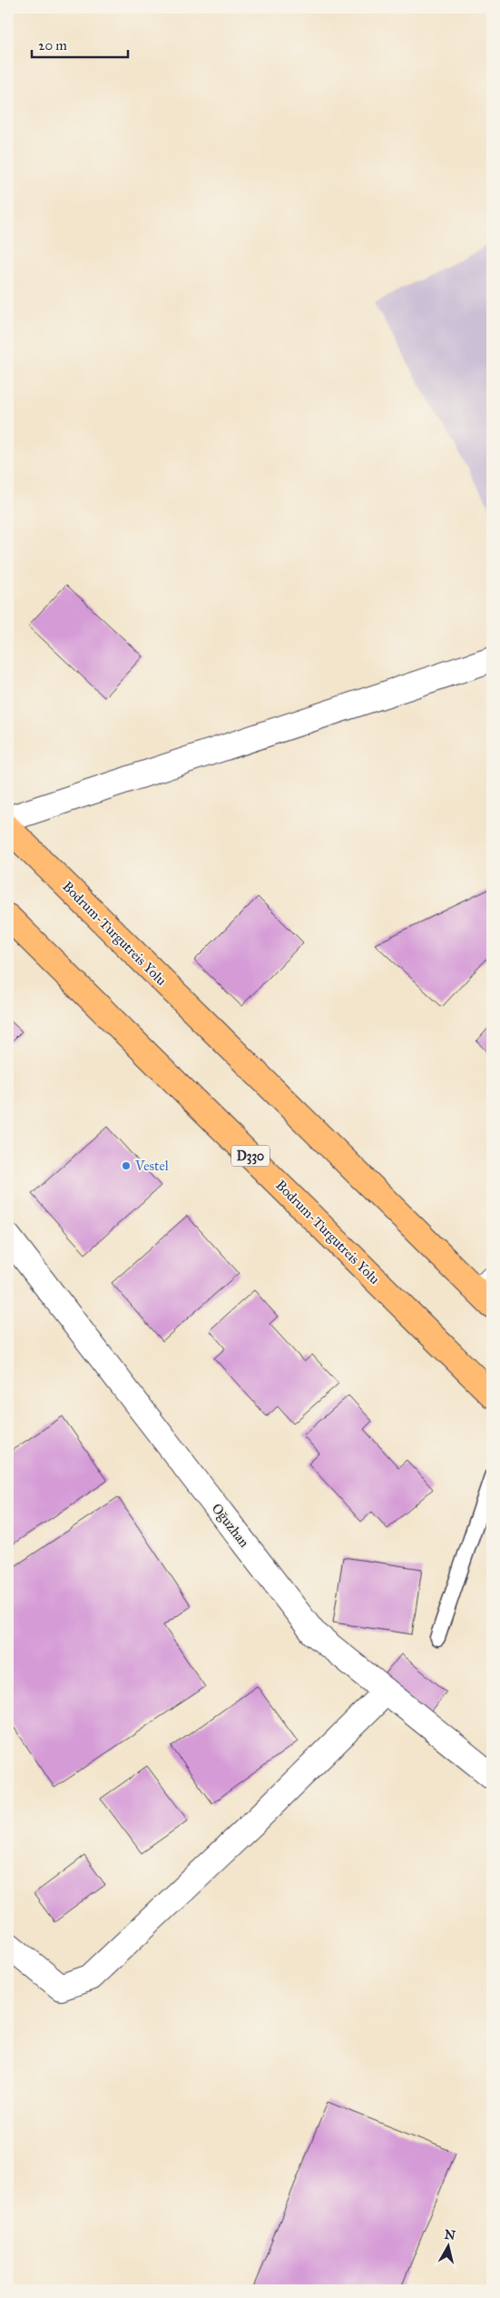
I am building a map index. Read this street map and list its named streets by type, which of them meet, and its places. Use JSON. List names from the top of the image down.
{
  "streets": {
    "highway": ["Bodrum-Turgutreis Yolu", "D330"],
    "street": ["Oğuzhan"]
  },
  "places": ["Vestel"],
  "scale_bar": "20 m",
  "north": "top"
}
